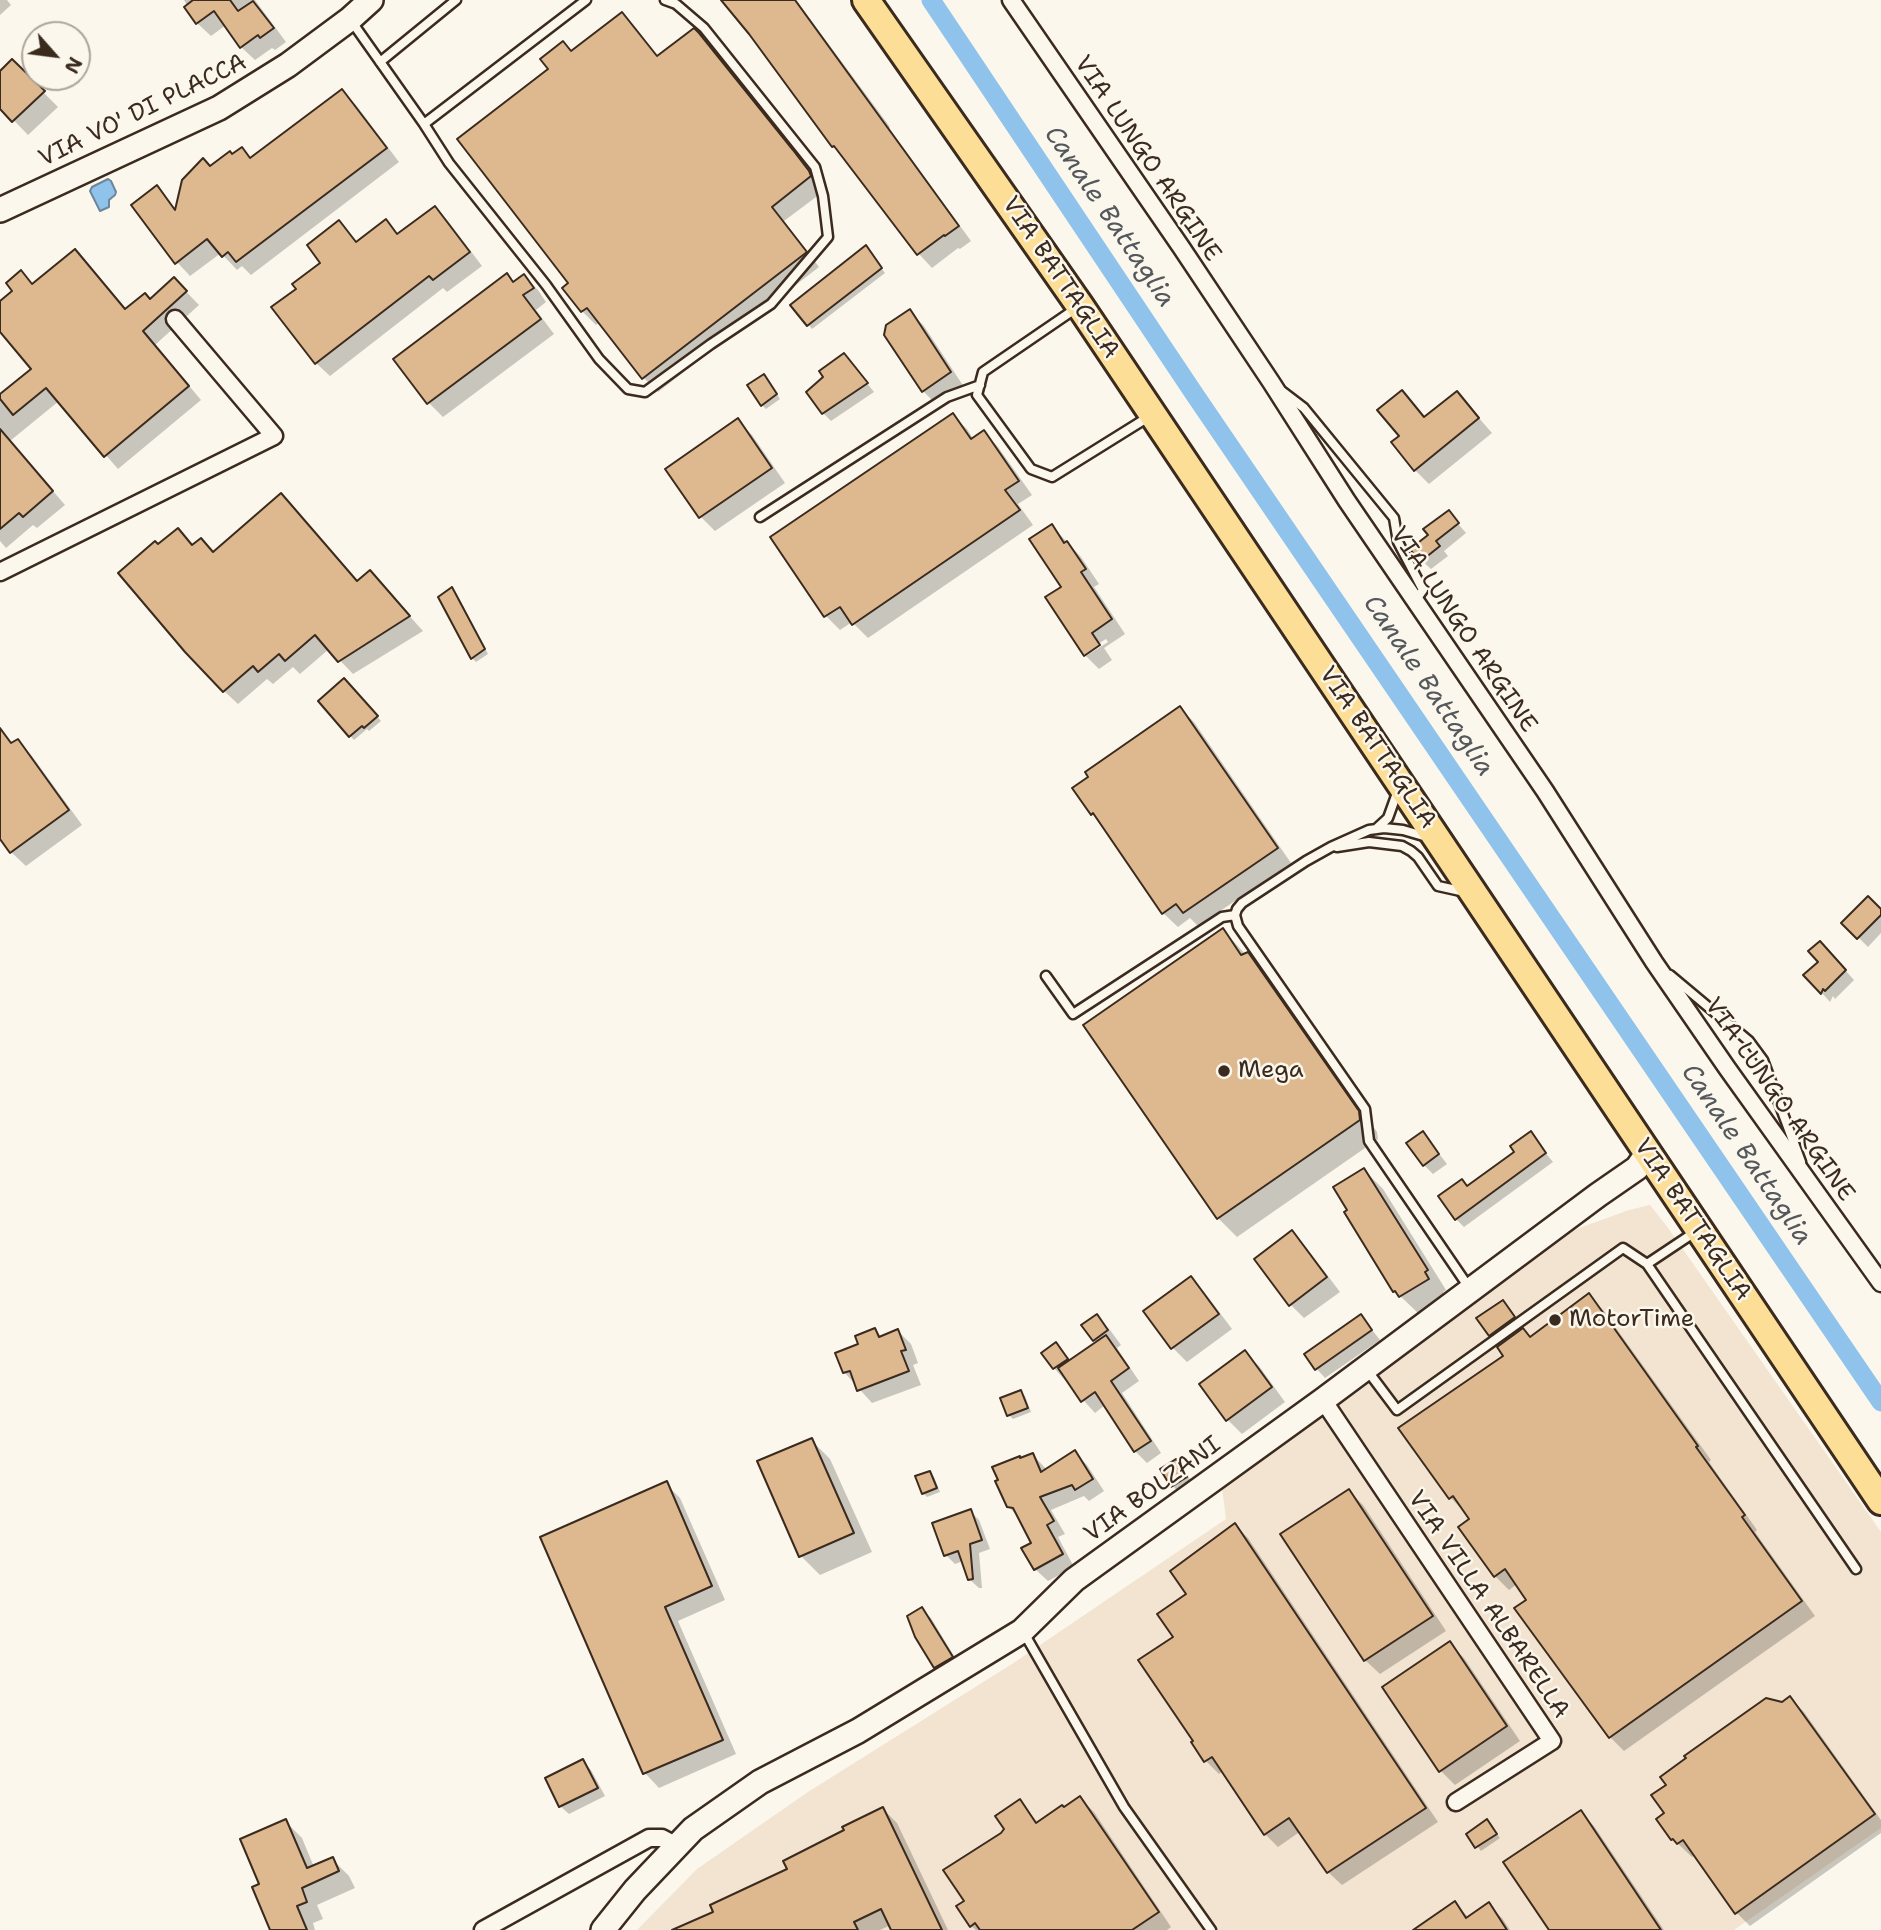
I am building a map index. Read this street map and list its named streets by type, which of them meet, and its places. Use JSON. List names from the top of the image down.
{
  "streets": {
    "main road": ["VIA BATTAGLIA"],
    "street": [
      "VIA VO' DI PLACCA",
      "VIA LUNGO ARGINE",
      "VIA BOLZANI",
      "VIA VILLA ALBARELLA"
    ]
  },
  "crossings": [
    ["VIA BATTAGLIA", "VIA BOLZANI"],
    ["VIA BOLZANI", "VIA VILLA ALBARELLA"]
  ],
  "water": ["Canale Battaglia"],
  "places": ["Mega", "MotorTime"],
  "north": "bottom right"
}
